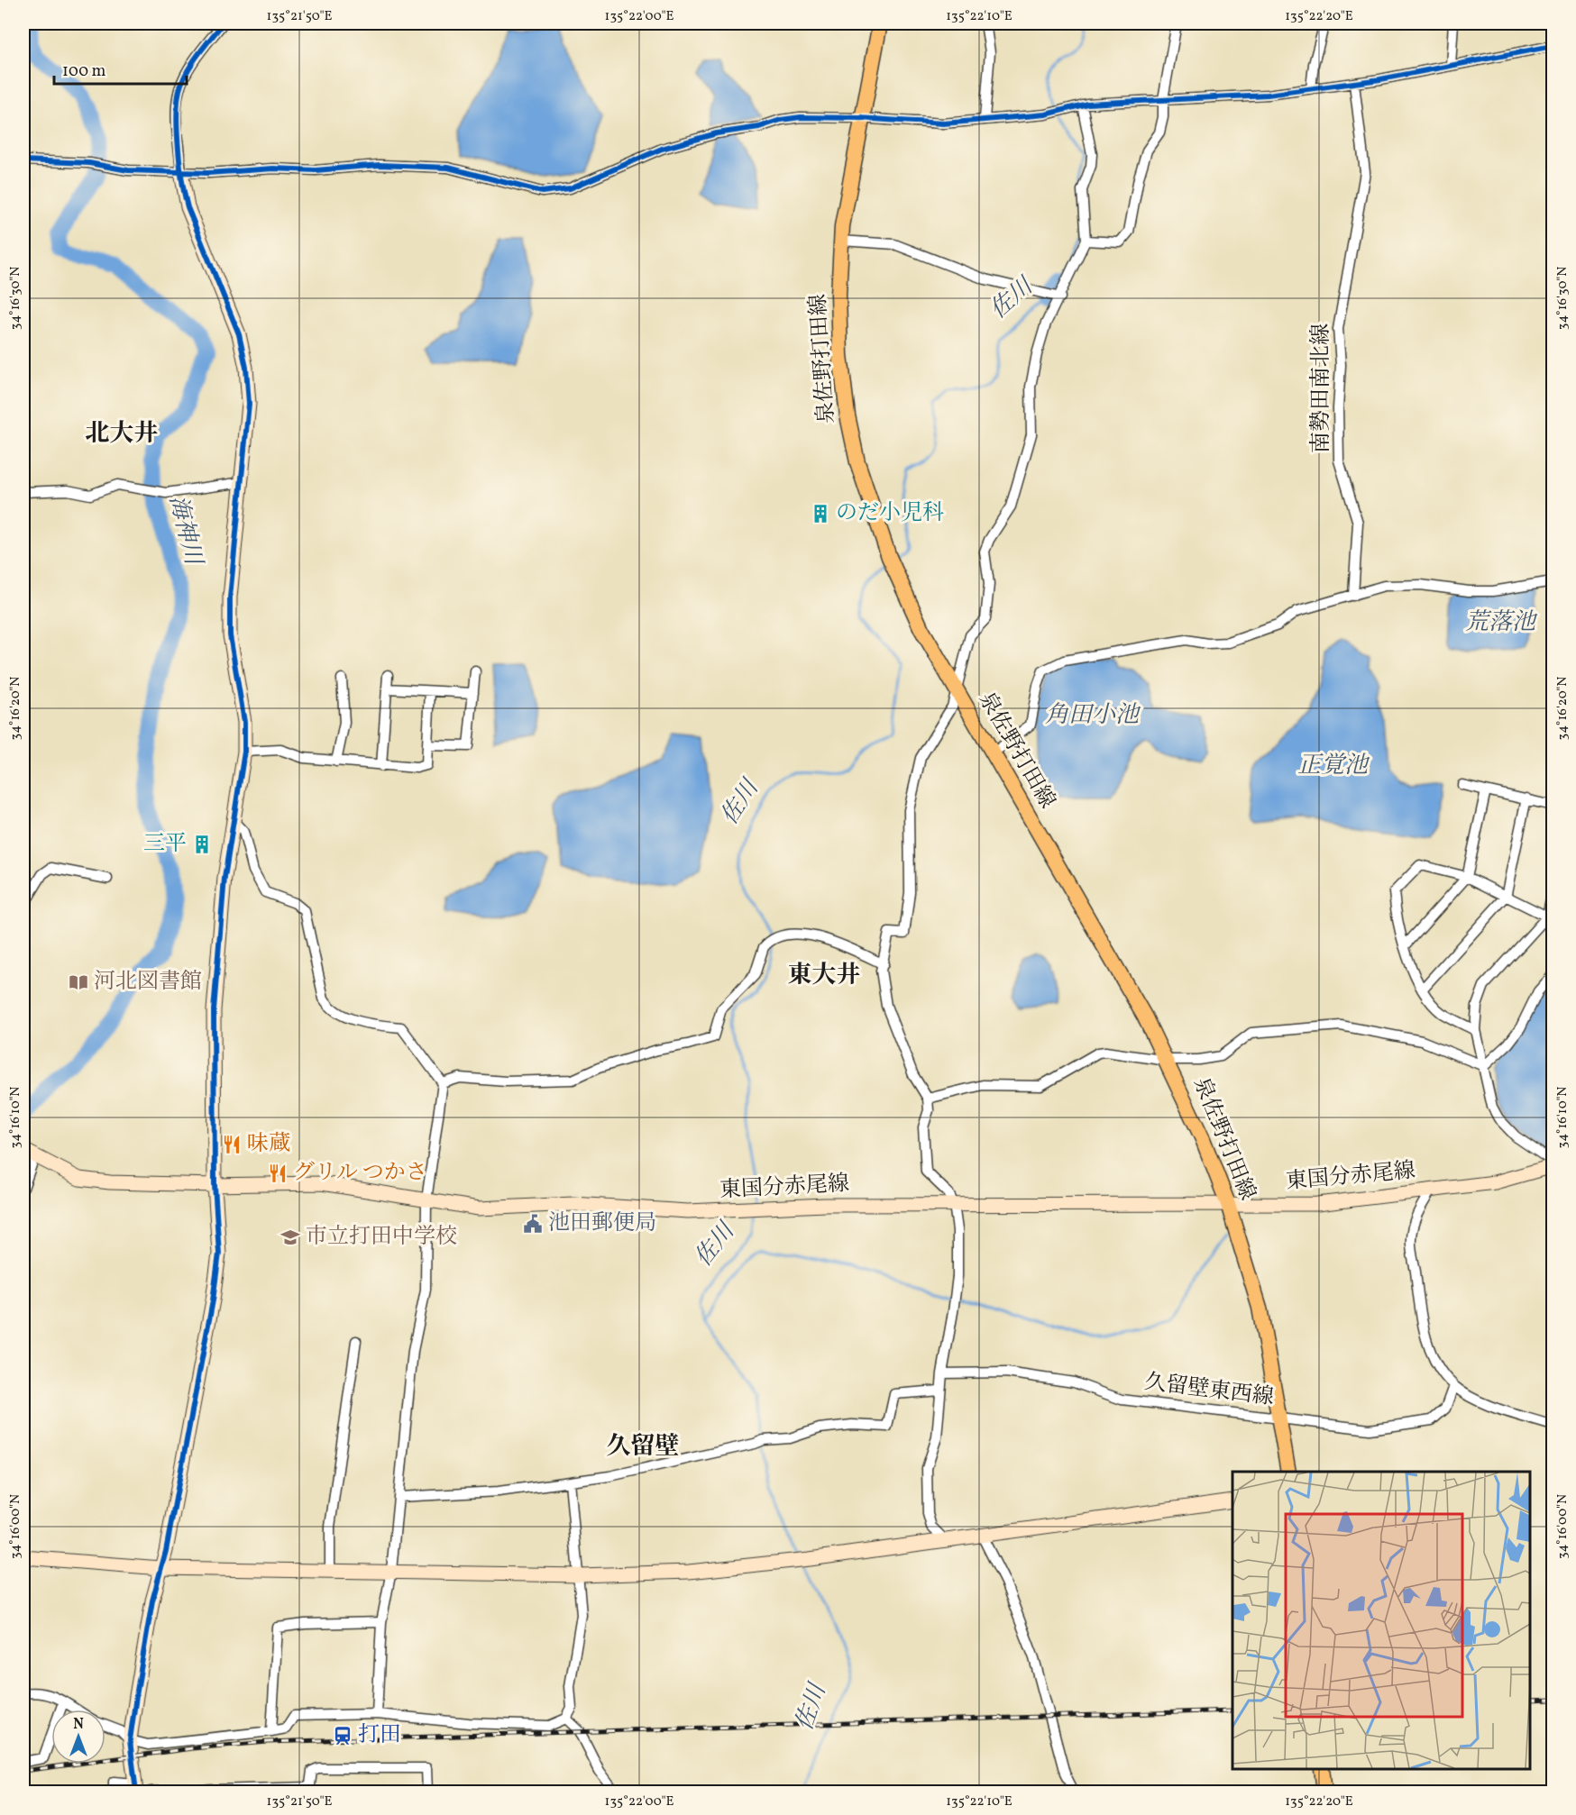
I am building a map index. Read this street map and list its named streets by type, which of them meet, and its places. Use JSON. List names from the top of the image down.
{
  "streets": {
    "main road": ["泉佐野打田線"],
    "street": ["南勢田南北線", "東国分赤尾線", "久留壁東西線"]
  },
  "crossings": [
    ["泉佐野打田線", "東国分赤尾線"],
    ["泉佐野打田線", "久留壁東西線"]
  ],
  "districts": ["北大井", "東大井", "久留壁"],
  "water": [
    "佐川",
    "海神川",
    "荒落池",
    "角田小池",
    "正覚池"
  ],
  "places": {
    "building": ["のだ小児科", "三平"],
    "library": ["河北図書館"],
    "restaurant": ["味蔵", "グリル つかさ"],
    "public building": ["池田郵便局"],
    "school or university": ["市立打田中学校"],
    "station": ["打田"]
  },
  "scale_bar": "100 m",
  "north": "top",
  "coordinates": [
    "135°21'50\"E",
    "135°22'00\"E",
    "135°22'10\"E",
    "135°22'20\"E",
    "34°16'30\"N",
    "34°16'20\"N",
    "34°16'10\"N",
    "34°16'00\"N"
  ]
}
